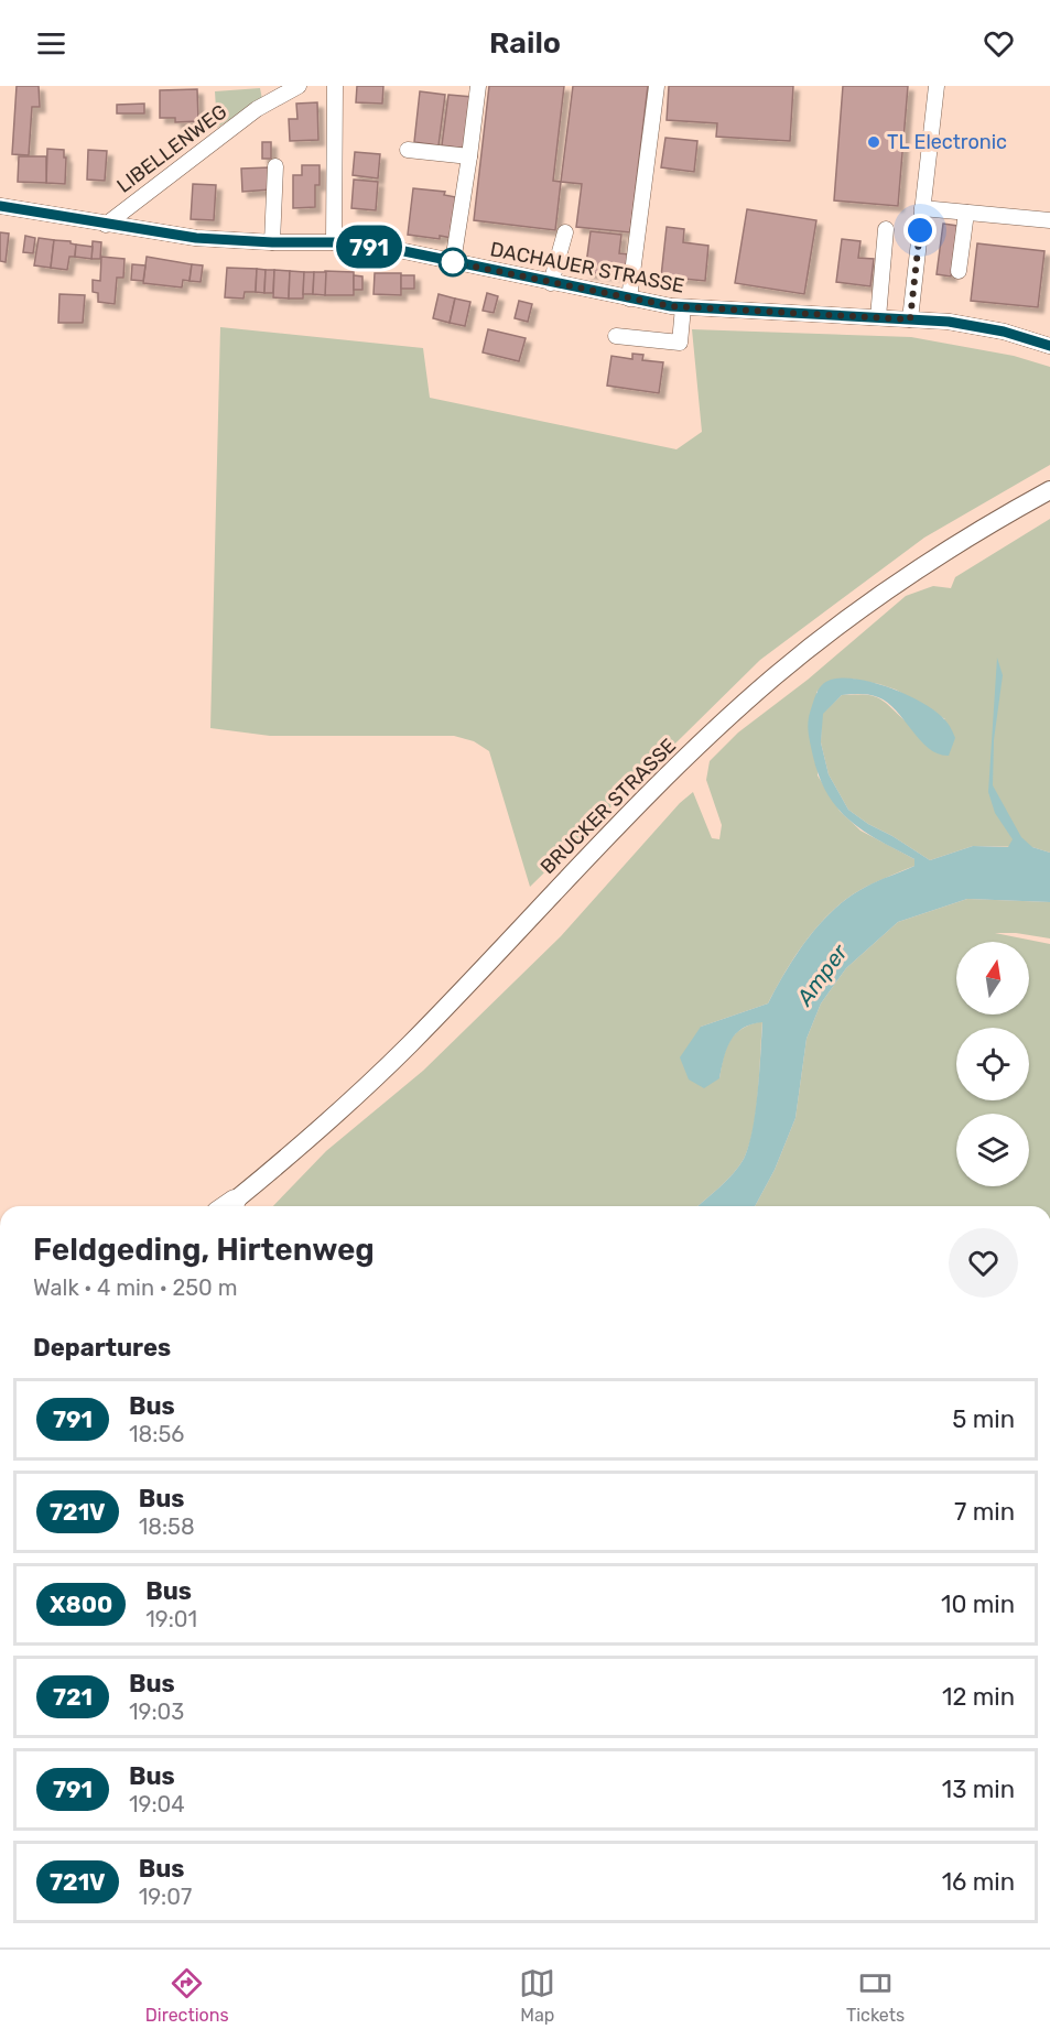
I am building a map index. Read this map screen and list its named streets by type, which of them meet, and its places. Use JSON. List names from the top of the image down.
{
  "streets": {
    "main road": ["BRUCKER STRASSE"],
    "street": ["LIBELLENWEG", "DACHAUER STRASSE"]
  },
  "crossings": [
    ["LIBELLENWEG", "DACHAUER STRASSE"]
  ],
  "water": ["Amper"],
  "places": ["TL Electronic"],
  "lines": ["bus line 791"],
  "north": "top",
  "page": {
    "header": "Railo",
    "on_map": "791",
    "heading": [
      ["Feldgeding, Hirtenweg", "Walk · 4 min · 250 m"],
      "Departures"
    ],
    "list": [
      {
        "mark": "791",
        "name": "Bus",
        "note": "18:56",
        "value": "5 min"
      },
      {
        "mark": "721V",
        "name": "Bus",
        "note": "18:58",
        "value": "7 min"
      },
      {
        "mark": "X800",
        "name": "Bus",
        "note": "19:01",
        "value": "10 min"
      },
      {
        "mark": "721",
        "name": "Bus",
        "note": "19:03",
        "value": "12 min"
      },
      {
        "mark": "791",
        "name": "Bus",
        "note": "19:04",
        "value": "13 min"
      },
      {
        "mark": "721V",
        "name": "Bus",
        "note": "19:07",
        "value": "16 min"
      }
    ],
    "tabs": ["Directions", "Map", "Tickets"]
  }
}
